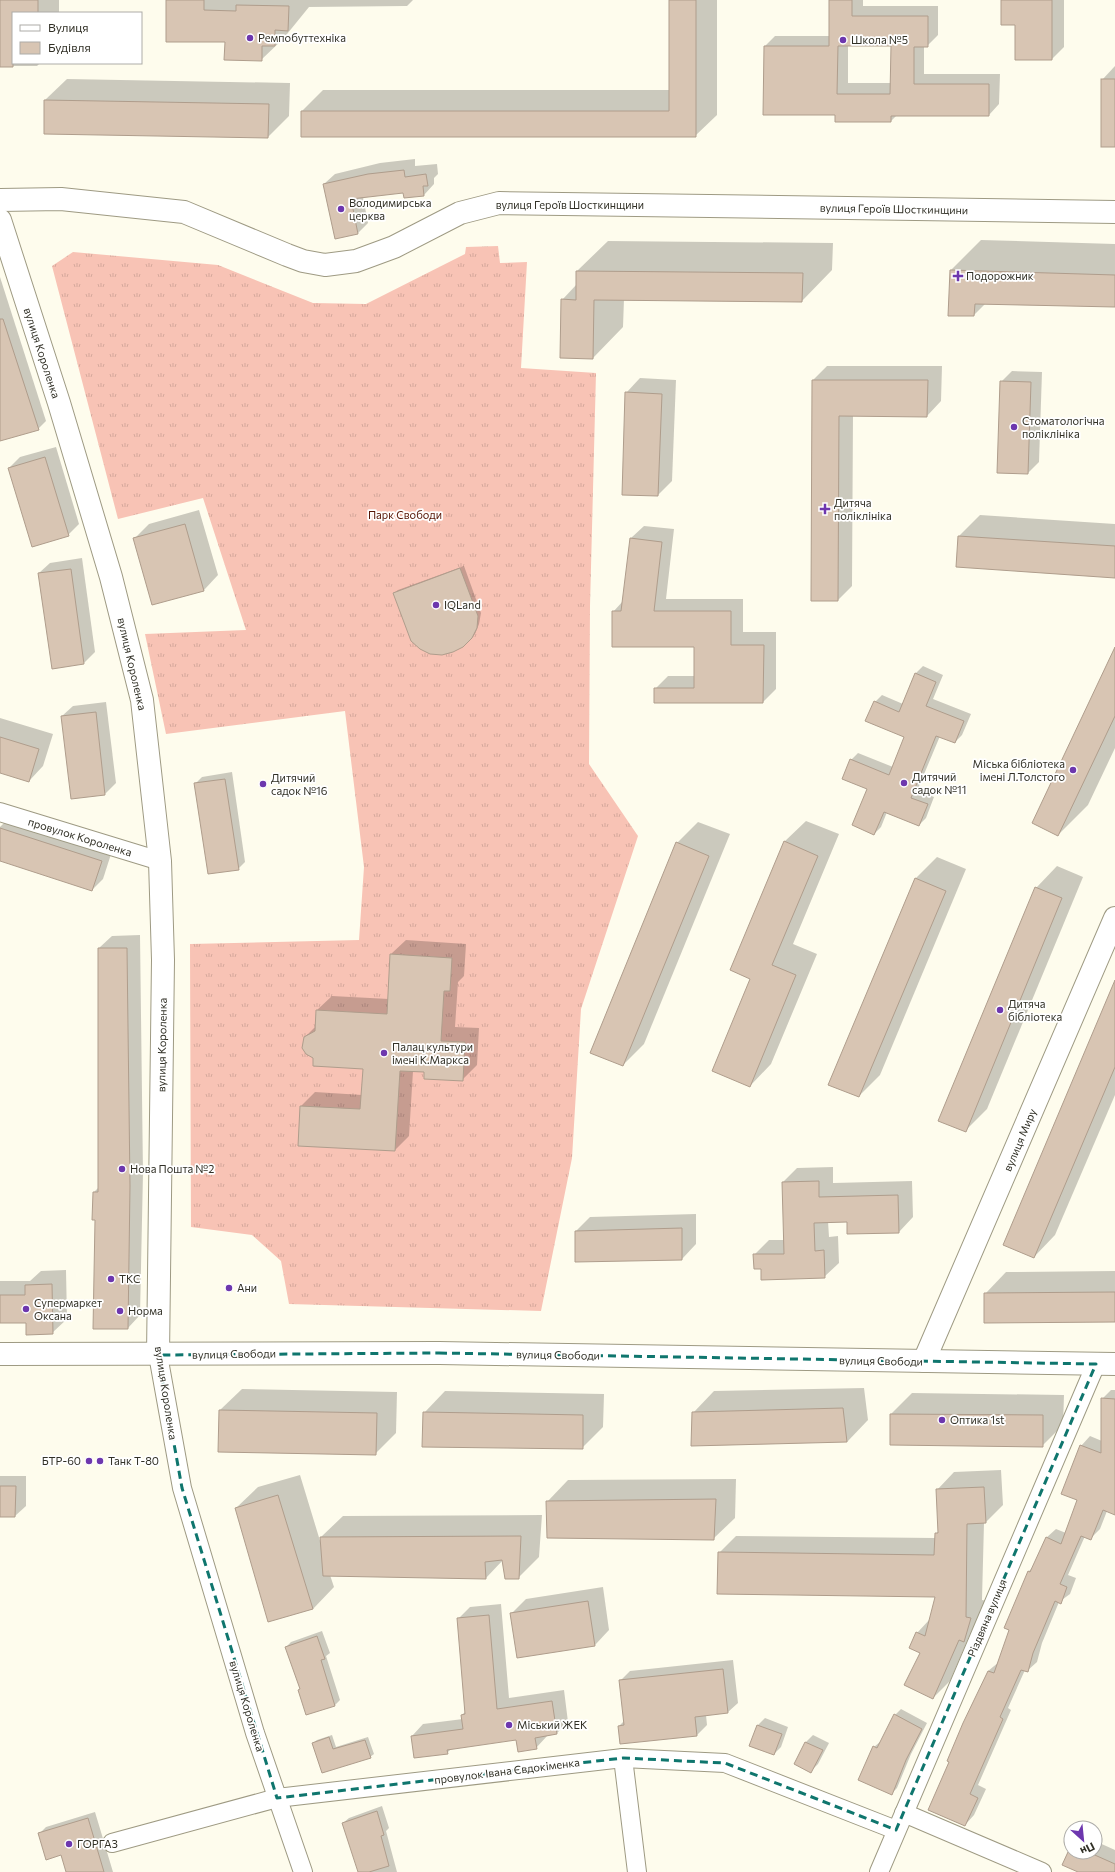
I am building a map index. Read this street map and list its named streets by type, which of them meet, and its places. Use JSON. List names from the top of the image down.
{
  "streets": {
    "main road": [
      "вулиця Героїв Шосткинщини",
      "вулиця Короленка",
      "вулиця Миру",
      "вулиця Свободи"
    ],
    "street": ["провулок Короленка", "Різдвяна вулиця", "провулок Івана Євдокіменка"]
  },
  "crossings": [
    ["вулиця Короленка", "провулок Короленка"],
    ["вулиця Короленка", "вулиця Свободи"],
    ["вулиця Короленка", "провулок Івана Євдокіменка"],
    ["вулиця Миру", "вулиця Свободи"],
    ["вулиця Свободи", "Різдвяна вулиця"],
    ["Різдвяна вулиця", "провулок Івана Євдокіменка"]
  ],
  "parks": ["Парк Свободи"],
  "places": {
    "other": [
      "Ремпобуттехніка",
      "Школа №5",
      "Володимирська церква",
      "Стоматологічна поліклініка",
      "IQLand",
      "Міська бібліотека імені Л.Толстого",
      "Дитячий садок №11",
      "Дитячий садок №16",
      "Дитяча бібліотека",
      "Палац культури імені К.Маркса",
      "Нова Пошта №2",
      "ТКС",
      "Ани",
      "Супермаркет Оксана",
      "Норма",
      "Оптика 1st",
      "БТР-60",
      "Танк Т-80",
      "Міський ЖЕК",
      "ГОРГАЗ"
    ],
    "health": ["Подорожник", "Дитяча поліклініка"]
  },
  "legend": ["Вулиця", "Будівля"],
  "north": "bottom right"
}
